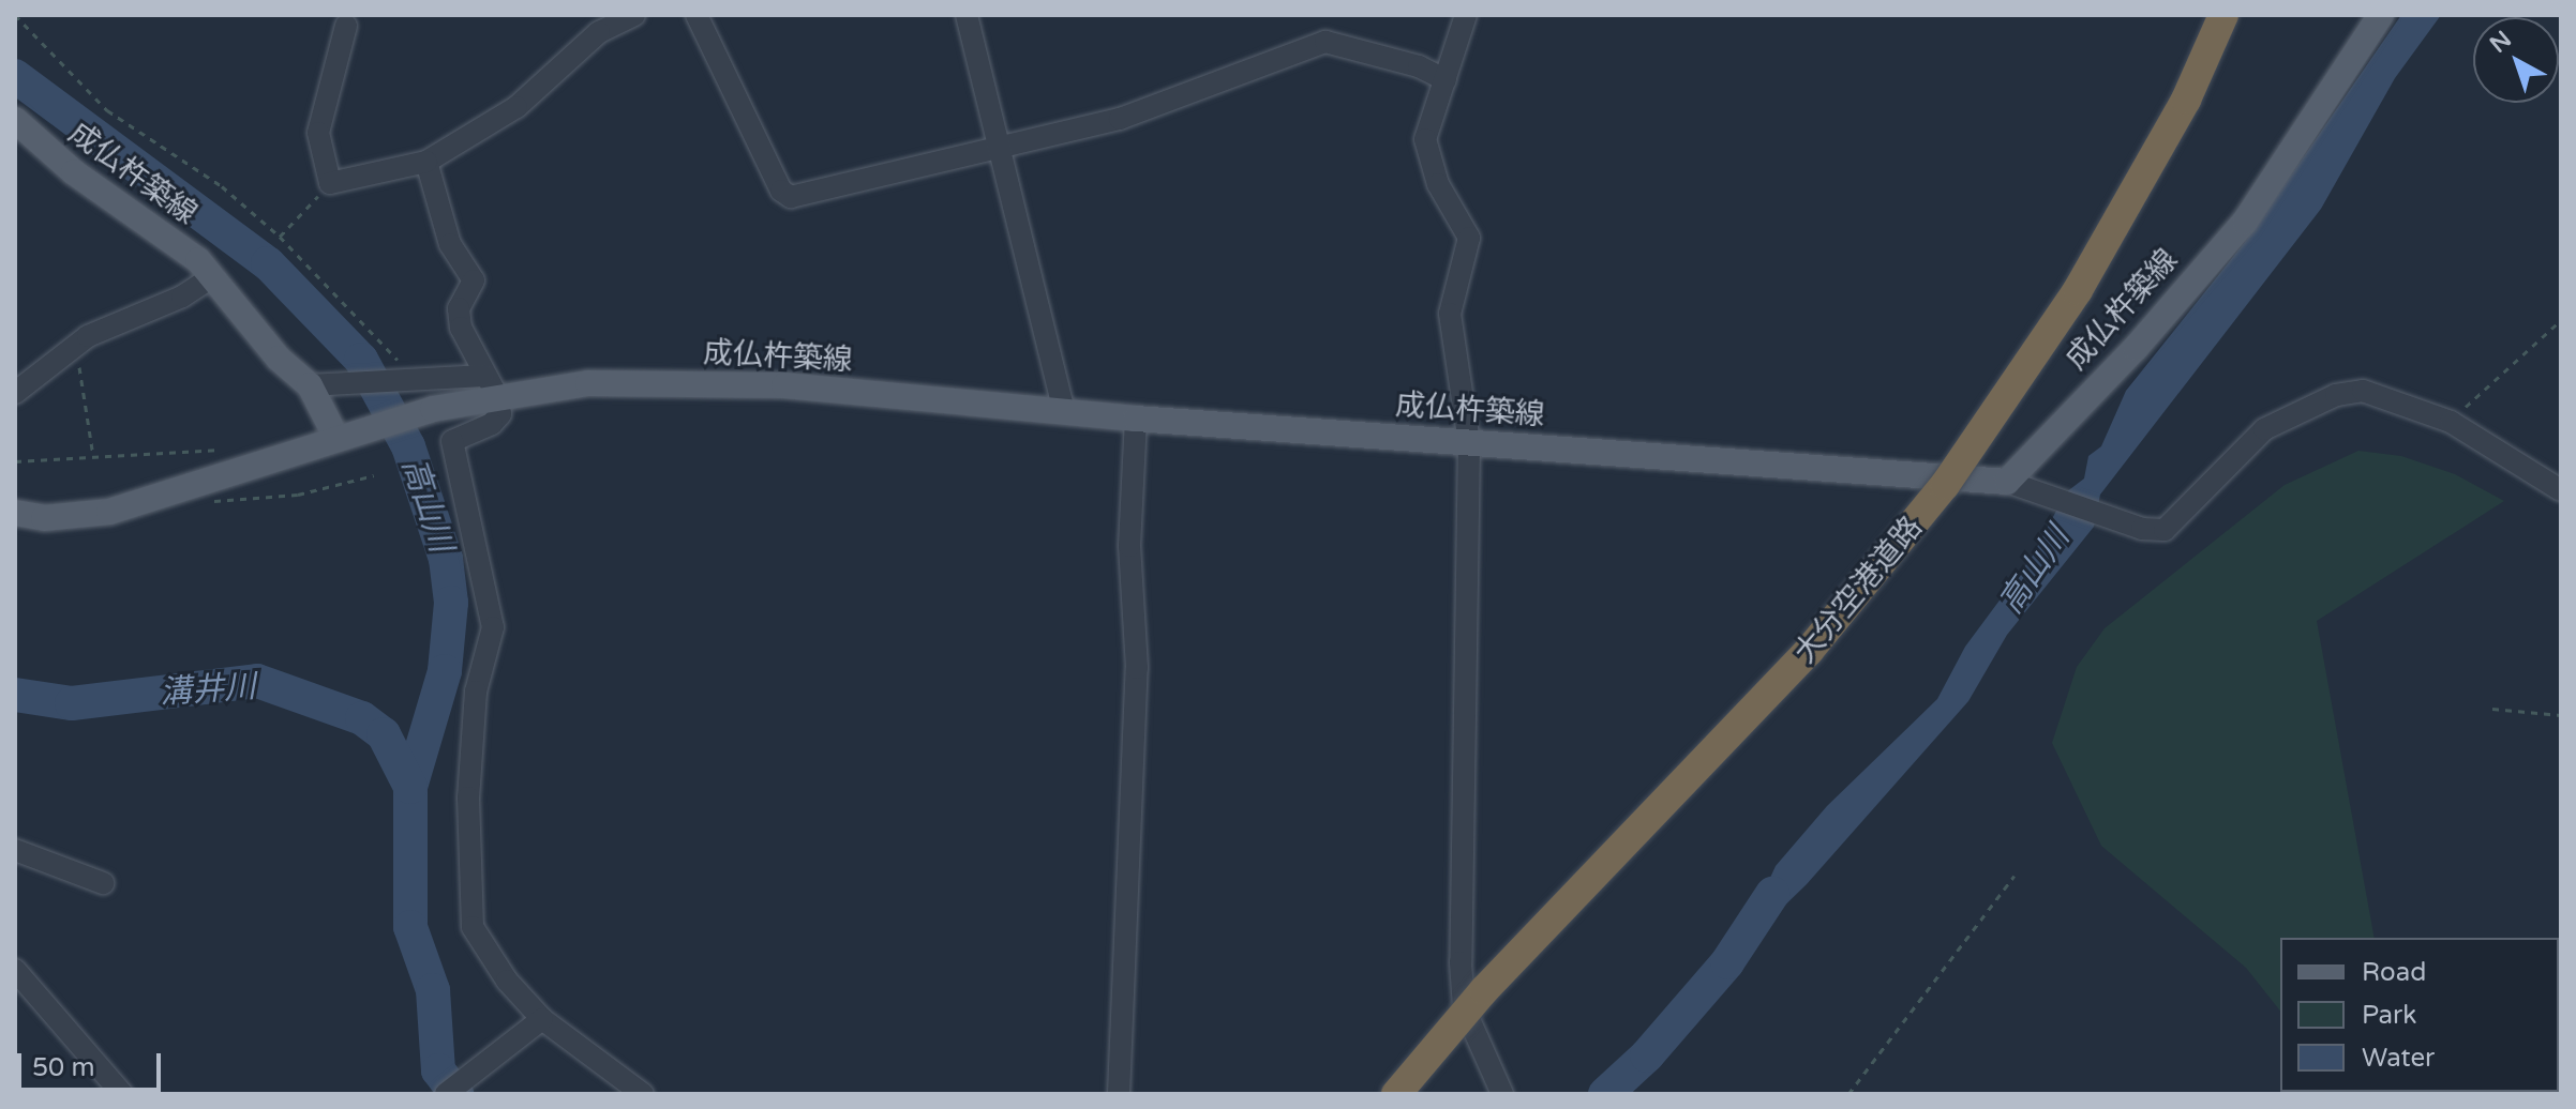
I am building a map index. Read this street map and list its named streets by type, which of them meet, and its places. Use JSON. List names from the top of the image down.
{
  "streets": {
    "highway": ["大分空港道路"],
    "main road": ["成仏杵築線"]
  },
  "water": ["高山川", "溝井川"],
  "legend": ["Road", "Park", "Water"],
  "scale_bar": "50 m",
  "north": "top left"
}
